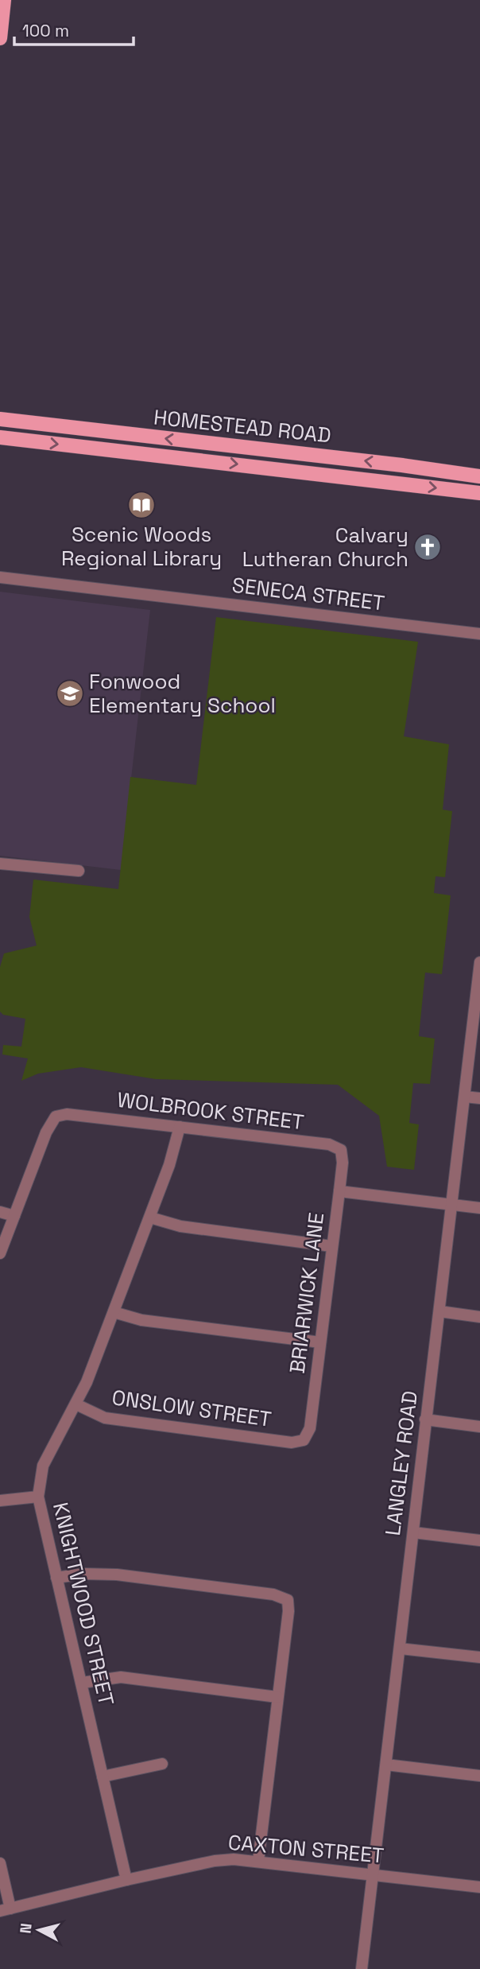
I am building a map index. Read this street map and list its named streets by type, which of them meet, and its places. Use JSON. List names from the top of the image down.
{
  "streets": {
    "main road": ["HOMESTEAD ROAD"],
    "street": [
      "SENECA STREET",
      "WOLBROOK STREET",
      "BRIARWICK LANE",
      "ONSLOW STREET",
      "LANGLEY ROAD",
      "KNIGHTWOOD STREET",
      "CAXTON STREET"
    ]
  },
  "crossings": [
    ["WOLBROOK STREET", "BRIARWICK LANE"],
    ["WOLBROOK STREET", "KNIGHTWOOD STREET"],
    ["BRIARWICK LANE", "ONSLOW STREET"],
    ["ONSLOW STREET", "KNIGHTWOOD STREET"],
    ["LANGLEY ROAD", "CAXTON STREET"],
    ["KNIGHTWOOD STREET", "CAXTON STREET"]
  ],
  "places": {
    "library": ["Scenic Woods Regional Library"],
    "church": ["Calvary Lutheran Church"],
    "school or university": ["Fonwood Elementary School"]
  },
  "scale_bar": "100 m",
  "north": "left"
}
